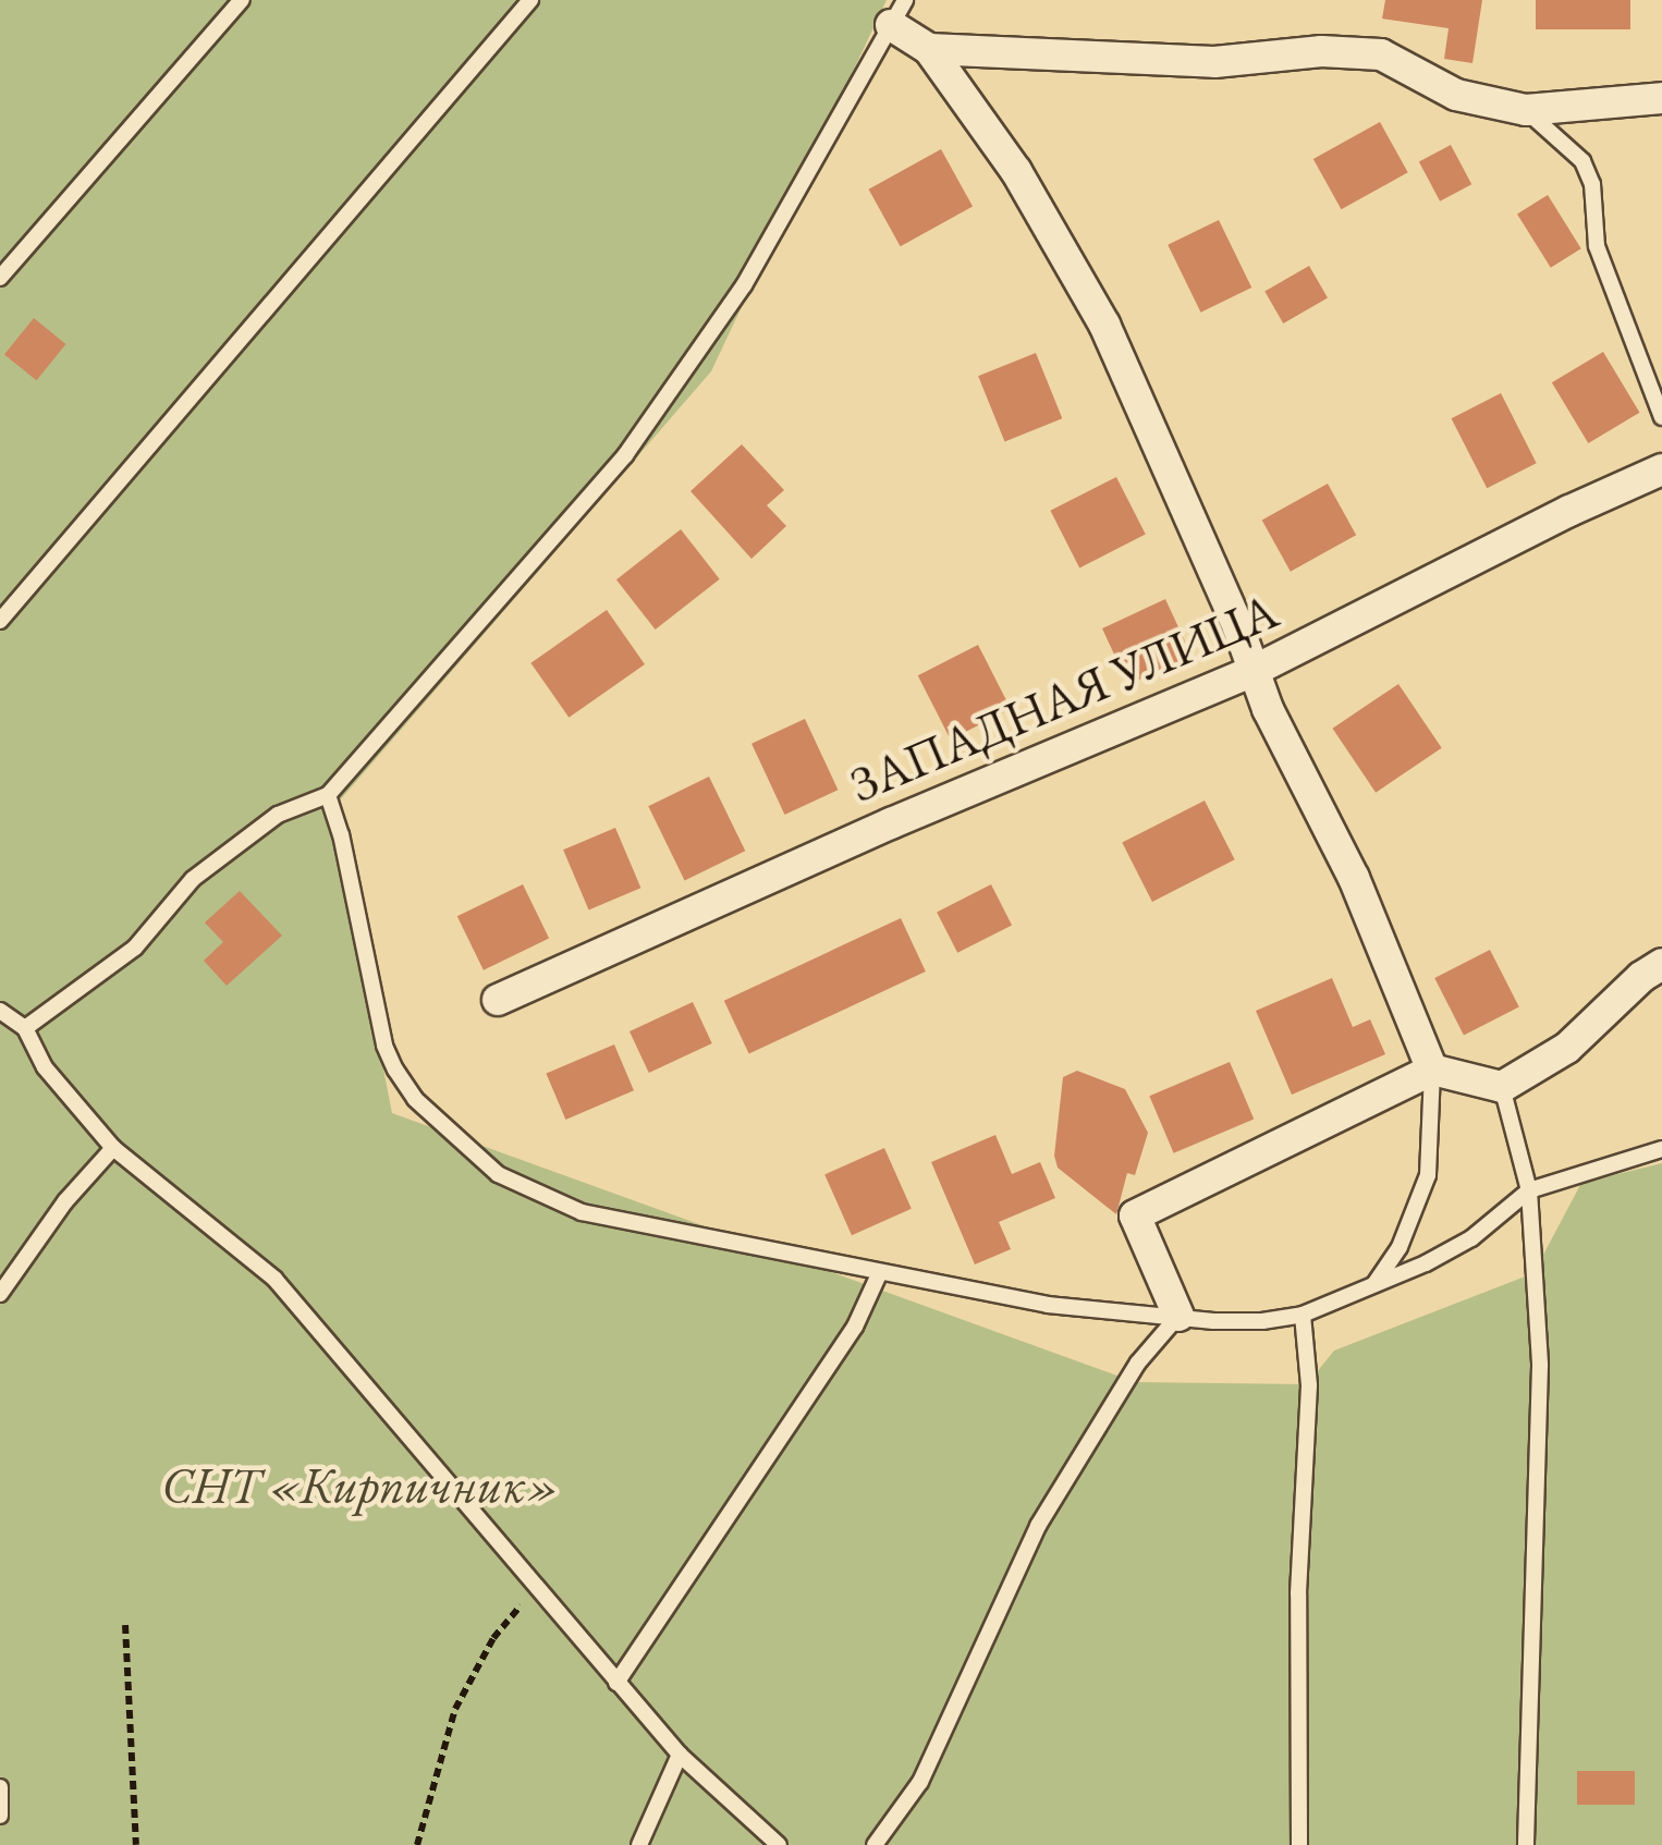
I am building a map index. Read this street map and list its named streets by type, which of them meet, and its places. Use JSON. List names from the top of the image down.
{
  "streets": {
    "street": ["ЗАПАДНАЯ УЛИЦА"]
  },
  "parks": ["СНТ «Кирпичник»"]
}
